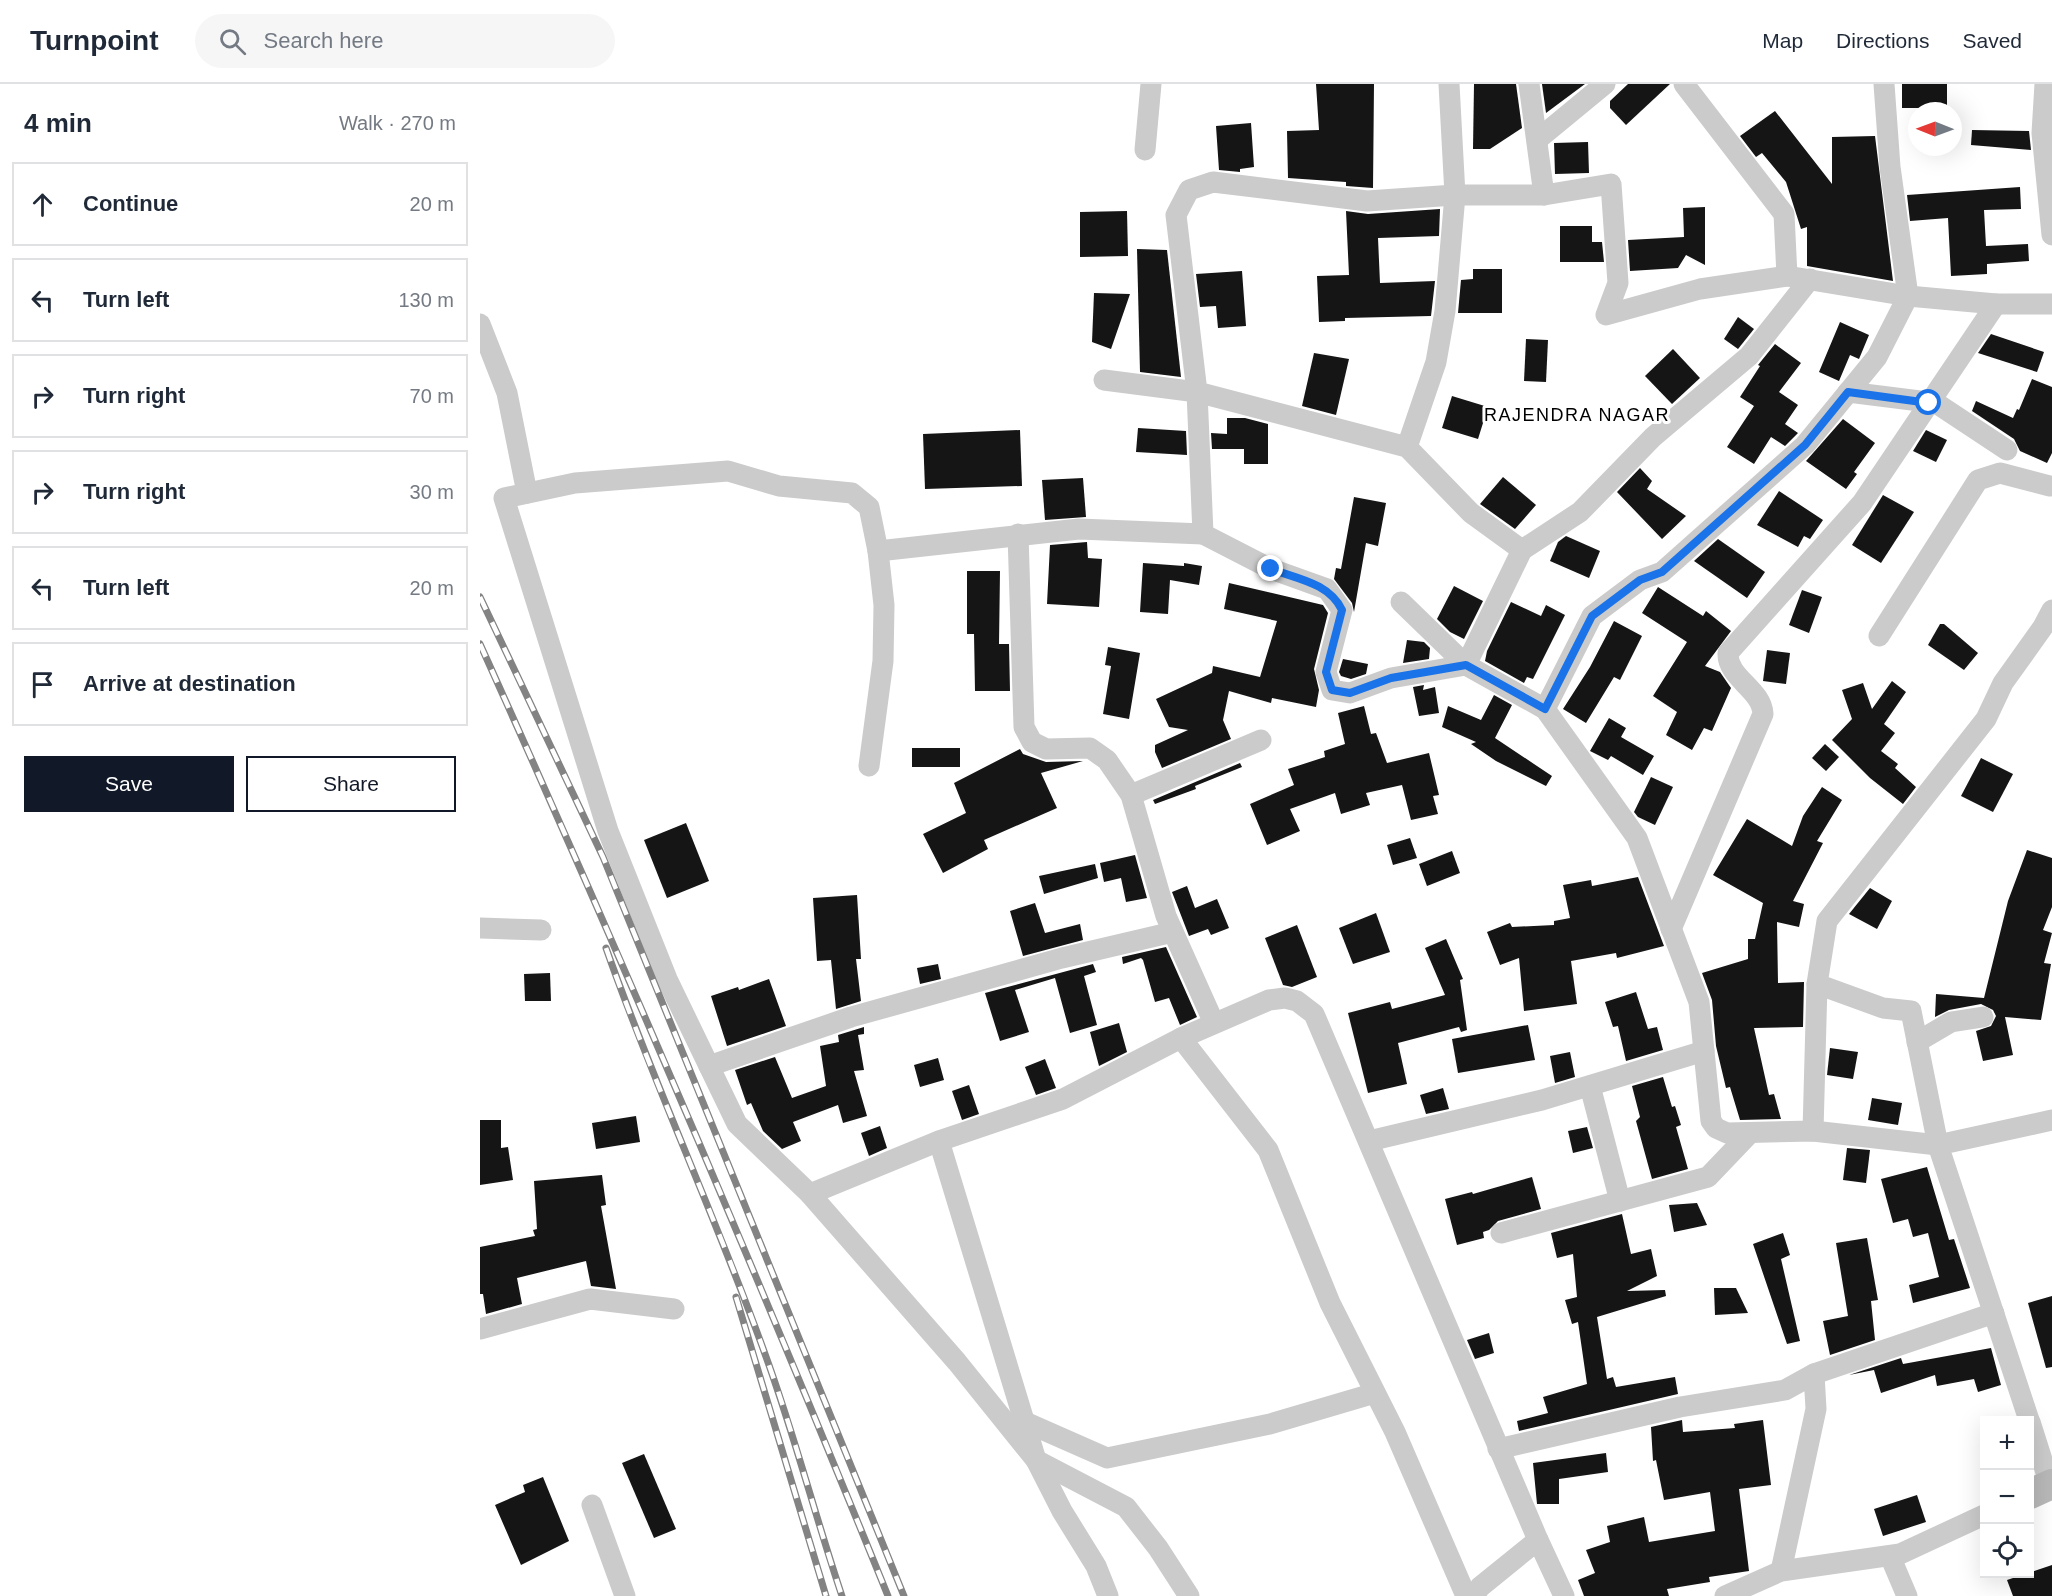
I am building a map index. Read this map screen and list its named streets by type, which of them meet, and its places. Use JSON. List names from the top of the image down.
{
  "districts": ["RAJENDRA NAGAR"],
  "north": "left",
  "page": {
    "header": "Turnpoint",
    "search": "Search here",
    "nav": ["Map", "Directions", "Saved"],
    "heading": ["4 min", "Walk · 270 m"],
    "list": [
      ["Continue", "20 m"],
      ["Turn left", "130 m"],
      ["Turn right", "70 m"],
      ["Turn right", "30 m"],
      ["Turn left", "20 m"],
      "Arrive at destination"
    ],
    "buttons": ["Save", "Share"],
    "map_buttons": ["+", "−"]
  }
}
